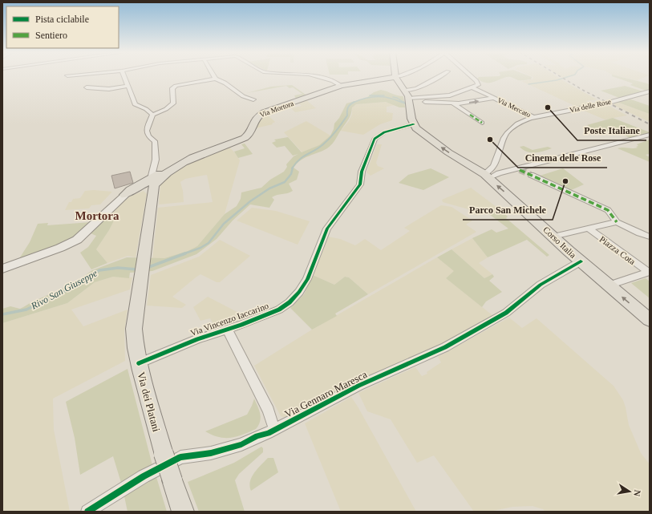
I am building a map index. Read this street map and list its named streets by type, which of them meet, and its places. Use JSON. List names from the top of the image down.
{
  "streets": {
    "main road": ["Via Mortora", "Corso Italia", "Via dei Platani"],
    "street": [
      "Via delle Rose",
      "Via Mercato",
      "Piazza Cota",
      "Via Vincenzo Iaccarino",
      "Via Gennaro Maresca"
    ]
  },
  "crossings": [
    ["Via delle Rose", "Via Mercato"],
    ["Via delle Rose", "Corso Italia"],
    ["Via Mortora", "Via dei Platani"],
    ["Corso Italia", "Piazza Cota"],
    ["Corso Italia", "Via Vincenzo Iaccarino"],
    ["Corso Italia", "Via Gennaro Maresca"],
    ["Via Vincenzo Iaccarino", "Via dei Platani"]
  ],
  "one_way": ["Corso Italia"],
  "districts": ["Mortora"],
  "water": ["Rivo San Giuseppe"],
  "places": ["Poste Italiane", "Cinema delle Rose", "Parco San Michele"],
  "legend": ["Pista ciclabile", "Sentiero"],
  "north": "right"
}
